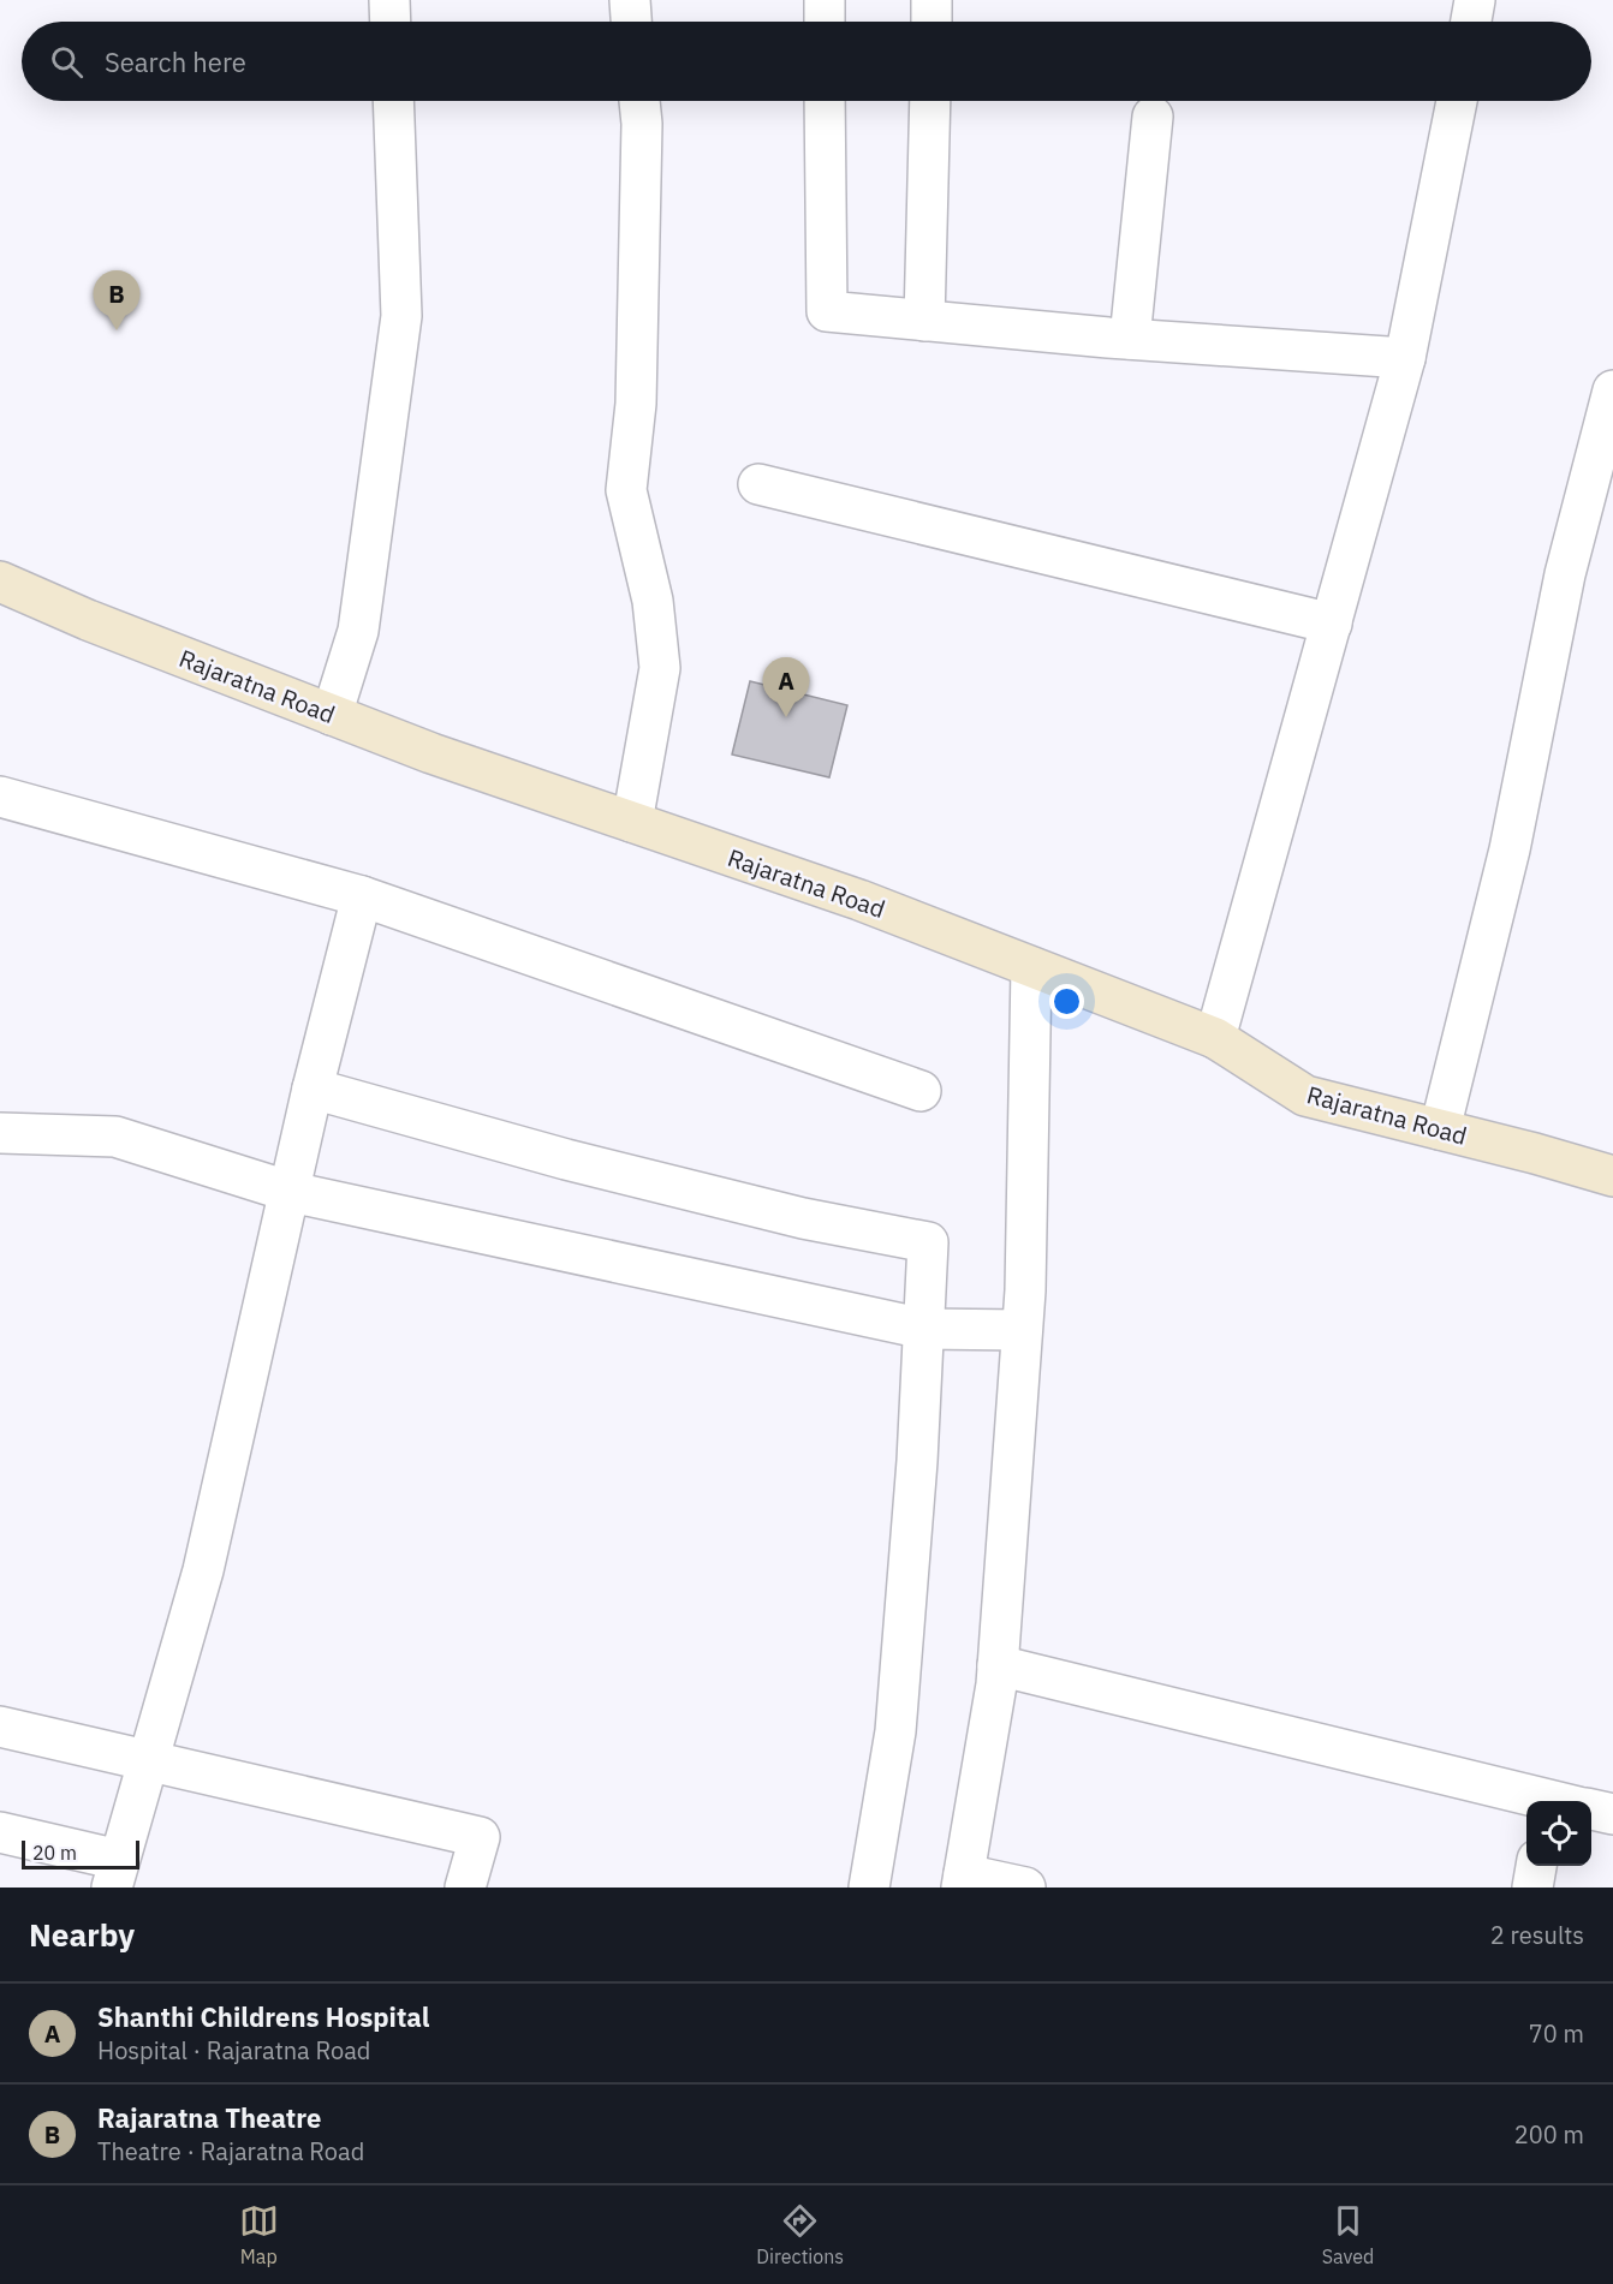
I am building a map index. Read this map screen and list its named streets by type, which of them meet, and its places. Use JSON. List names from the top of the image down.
{
  "streets": {
    "street": ["Rajaratna Road"]
  },
  "scale_bar": "20 m",
  "page": {
    "search": "Search here",
    "pins": ["B", "A"],
    "scale": "20 m",
    "heading": ["Nearby", "2 results"],
    "list": [
      {
        "mark": "A",
        "name": "Shanthi Childrens Hospital",
        "note": "Hospital · Rajaratna Road",
        "value": "70 m"
      },
      {
        "mark": "B",
        "name": "Rajaratna Theatre",
        "note": "Theatre · Rajaratna Road",
        "value": "200 m"
      }
    ],
    "nav": ["Map", "Directions", "Saved"]
  }
}
